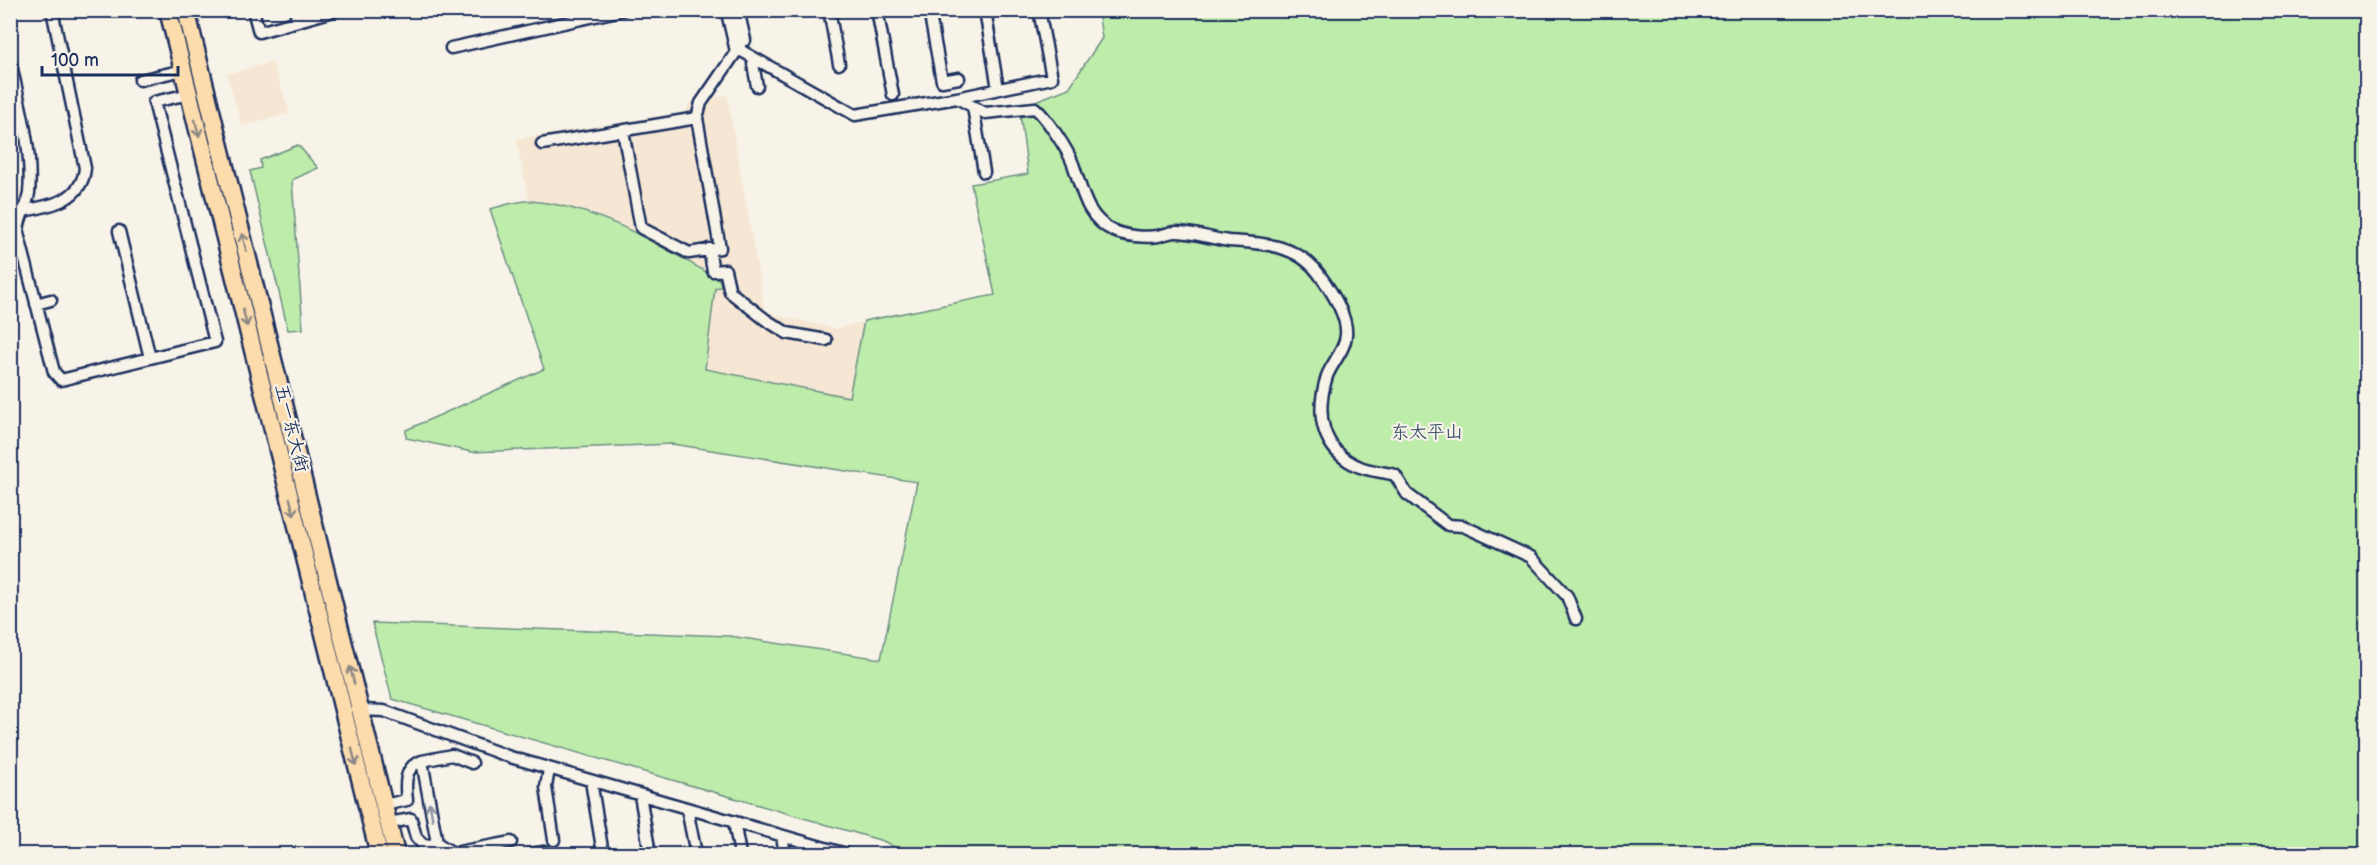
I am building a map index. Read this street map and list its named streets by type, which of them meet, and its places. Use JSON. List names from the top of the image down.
{
  "streets": {
    "main road": ["五一东大街"]
  },
  "parks": ["东太平山"],
  "scale_bar": "100 m"
}
